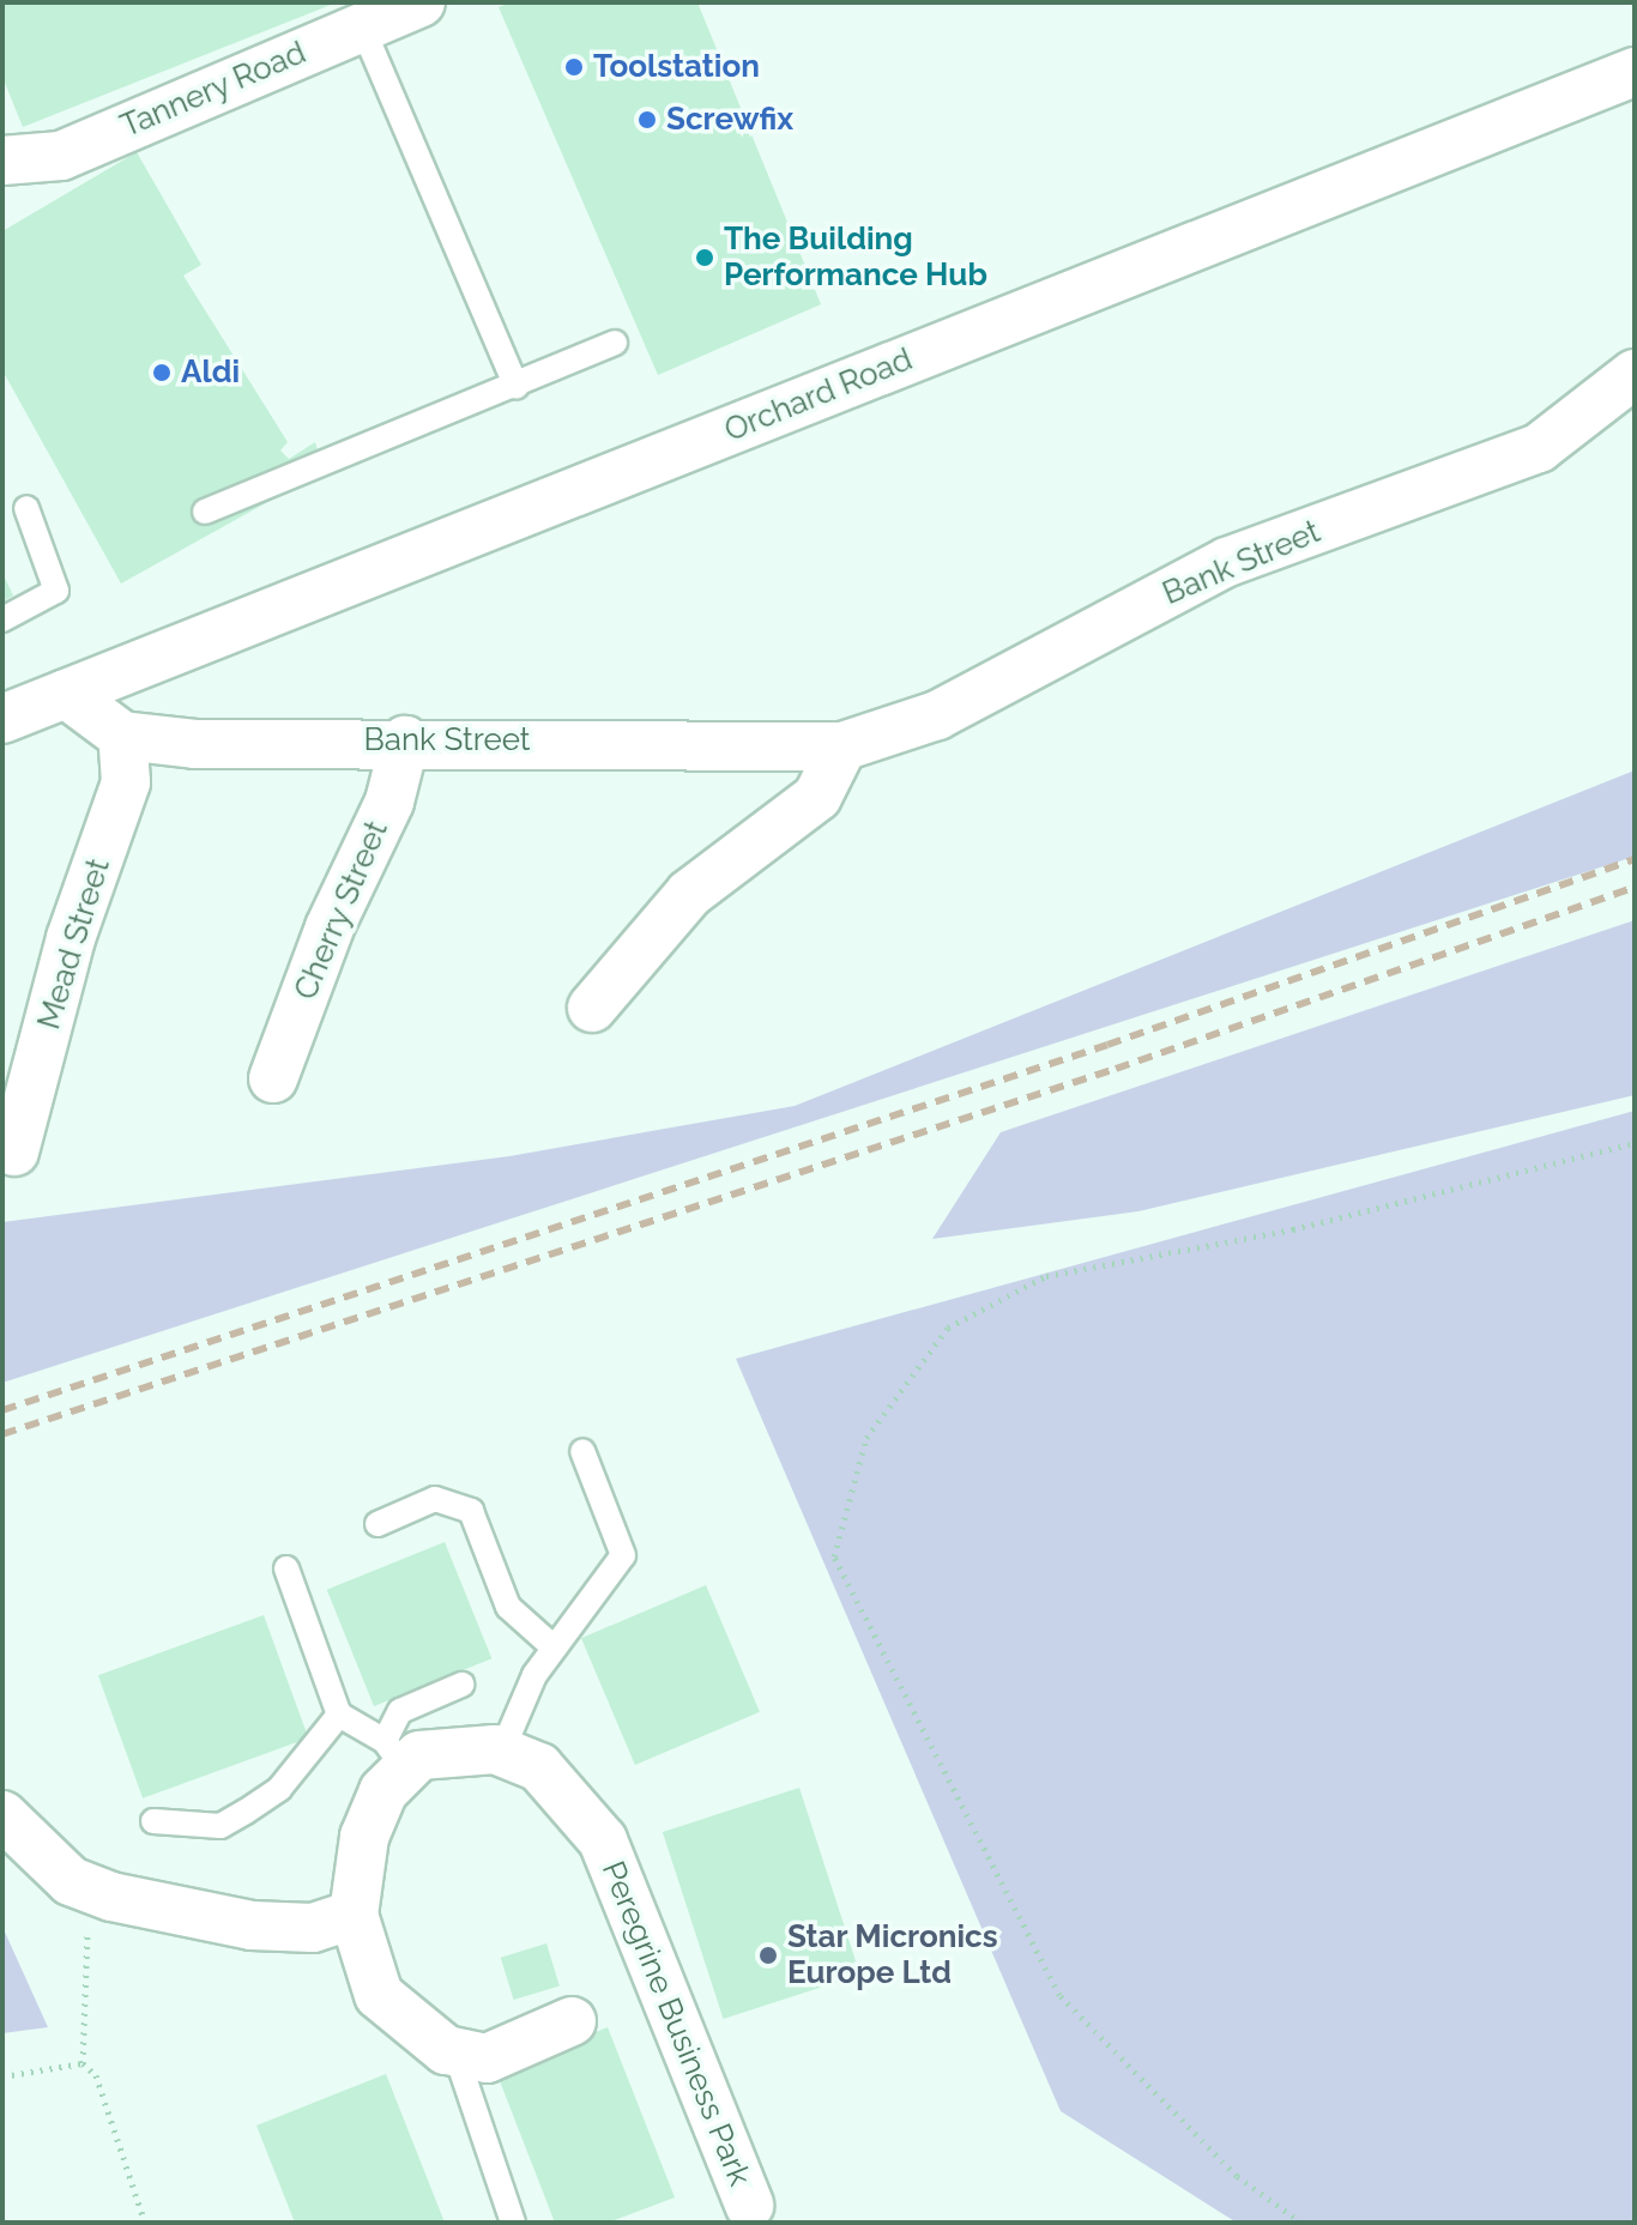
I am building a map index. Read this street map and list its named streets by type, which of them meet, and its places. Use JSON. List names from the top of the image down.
{
  "streets": {
    "street": [
      "Tannery Road",
      "Orchard Road",
      "Bank Street",
      "Cherry Street",
      "Mead Street",
      "Peregrine Business Park"
    ]
  },
  "crossings": [
    ["Bank Street", "Cherry Street"],
    ["Bank Street", "Mead Street"]
  ],
  "places": [
    "Toolstation",
    "Screwfix",
    "The Building Performance Hub",
    "Aldi",
    "Star Micronics Europe Ltd"
  ]
}
